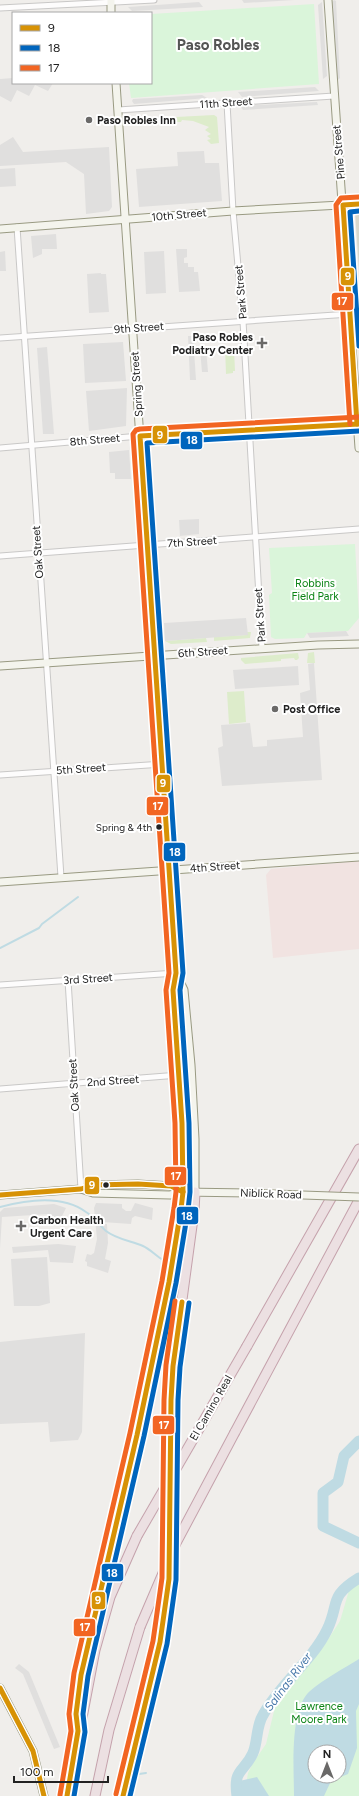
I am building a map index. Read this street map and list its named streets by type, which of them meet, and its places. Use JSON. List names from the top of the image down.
{
  "streets": {
    "highway": ["El Camino Real"],
    "street": [
      "11th Street",
      "Pine Street",
      "10th Street",
      "Park Street",
      "9th Street",
      "Spring Street",
      "8th Street",
      "7th Street",
      "Oak Street",
      "6th Street",
      "5th Street",
      "4th Street",
      "3rd Street",
      "2nd Street",
      "Niblick Road"
    ]
  },
  "crossings": [
    ["11th Street", "Pine Street"],
    ["11th Street", "Park Street"],
    ["11th Street", "Spring Street"],
    ["Pine Street", "10th Street"],
    ["Pine Street", "9th Street"],
    ["Pine Street", "8th Street"],
    ["10th Street", "Park Street"],
    ["10th Street", "Spring Street"],
    ["10th Street", "Oak Street"],
    ["Park Street", "9th Street"],
    ["Park Street", "8th Street"],
    ["Park Street", "7th Street"],
    ["Park Street", "6th Street"],
    ["9th Street", "Spring Street"],
    ["9th Street", "Oak Street"],
    ["Spring Street", "8th Street"],
    ["Spring Street", "7th Street"],
    ["Spring Street", "6th Street"],
    ["Spring Street", "5th Street"],
    ["Spring Street", "4th Street"],
    ["Spring Street", "3rd Street"],
    ["Spring Street", "2nd Street"],
    ["Spring Street", "Niblick Road"],
    ["8th Street", "Oak Street"],
    ["7th Street", "Oak Street"],
    ["Oak Street", "6th Street"],
    ["Oak Street", "5th Street"],
    ["Oak Street", "4th Street"],
    ["Oak Street", "3rd Street"],
    ["Oak Street", "2nd Street"],
    ["Oak Street", "Niblick Road"]
  ],
  "districts": ["Paso Robles"],
  "water": ["Salinas River"],
  "parks": ["Robbins Field Park", "Lawrence Moore Park"],
  "places": {
    "other": ["Paso Robles Inn", "Post Office", "Spring & 4th"],
    "health": ["Paso Robles Podiatry Center", "Carbon Health Urgent Care"]
  },
  "lines": ["transit line 17", "transit line 9", "transit line 18"],
  "legend": ["9", "18", "17"],
  "scale_bar": "100 m",
  "north": "top"
}
